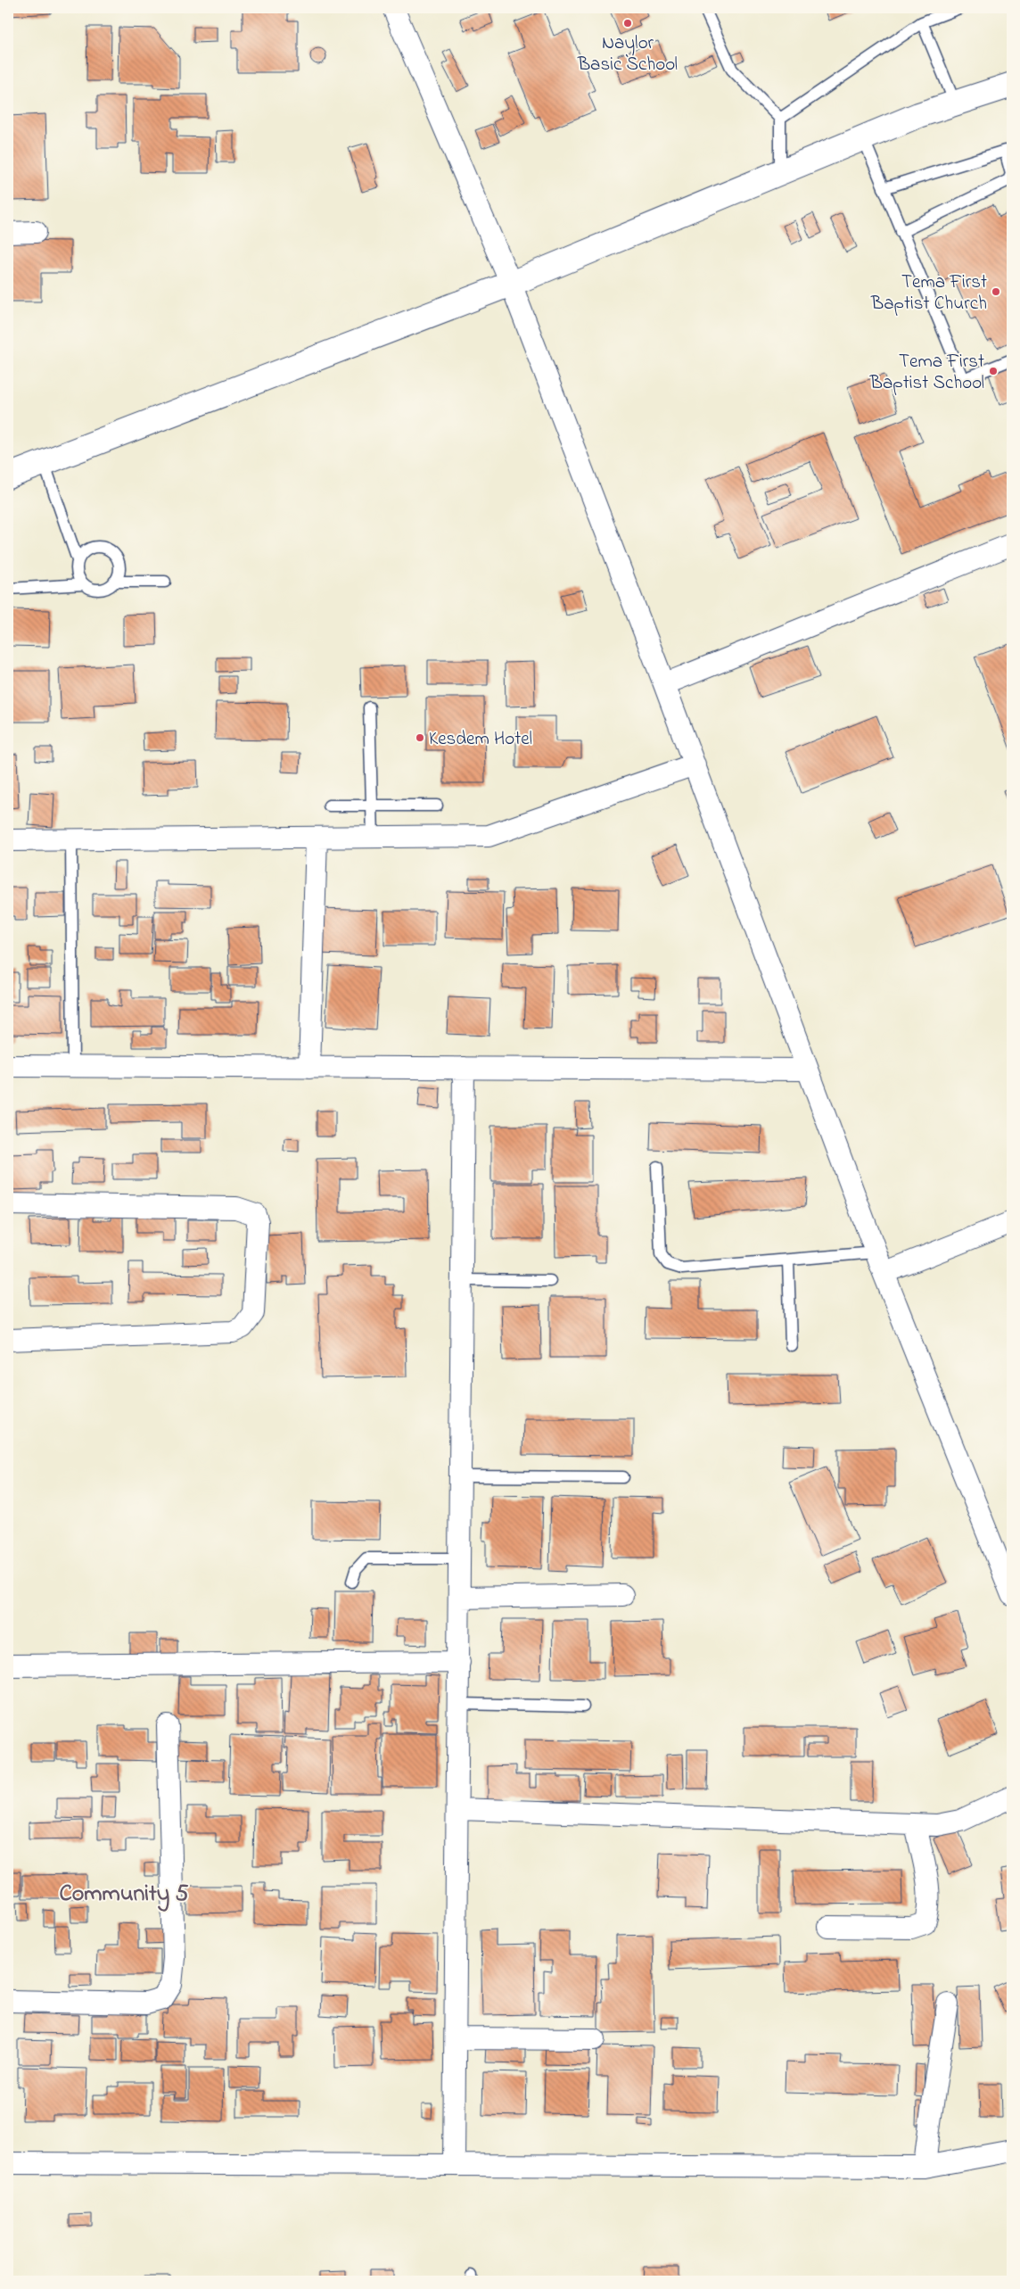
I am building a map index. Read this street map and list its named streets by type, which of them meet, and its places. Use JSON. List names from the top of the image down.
{
  "districts": ["Community 5"],
  "places": [
    "Naylor Basic School",
    "Tema First Baptist Church",
    "Tema First Baptist School",
    "Kesdem Hotel"
  ]
}
